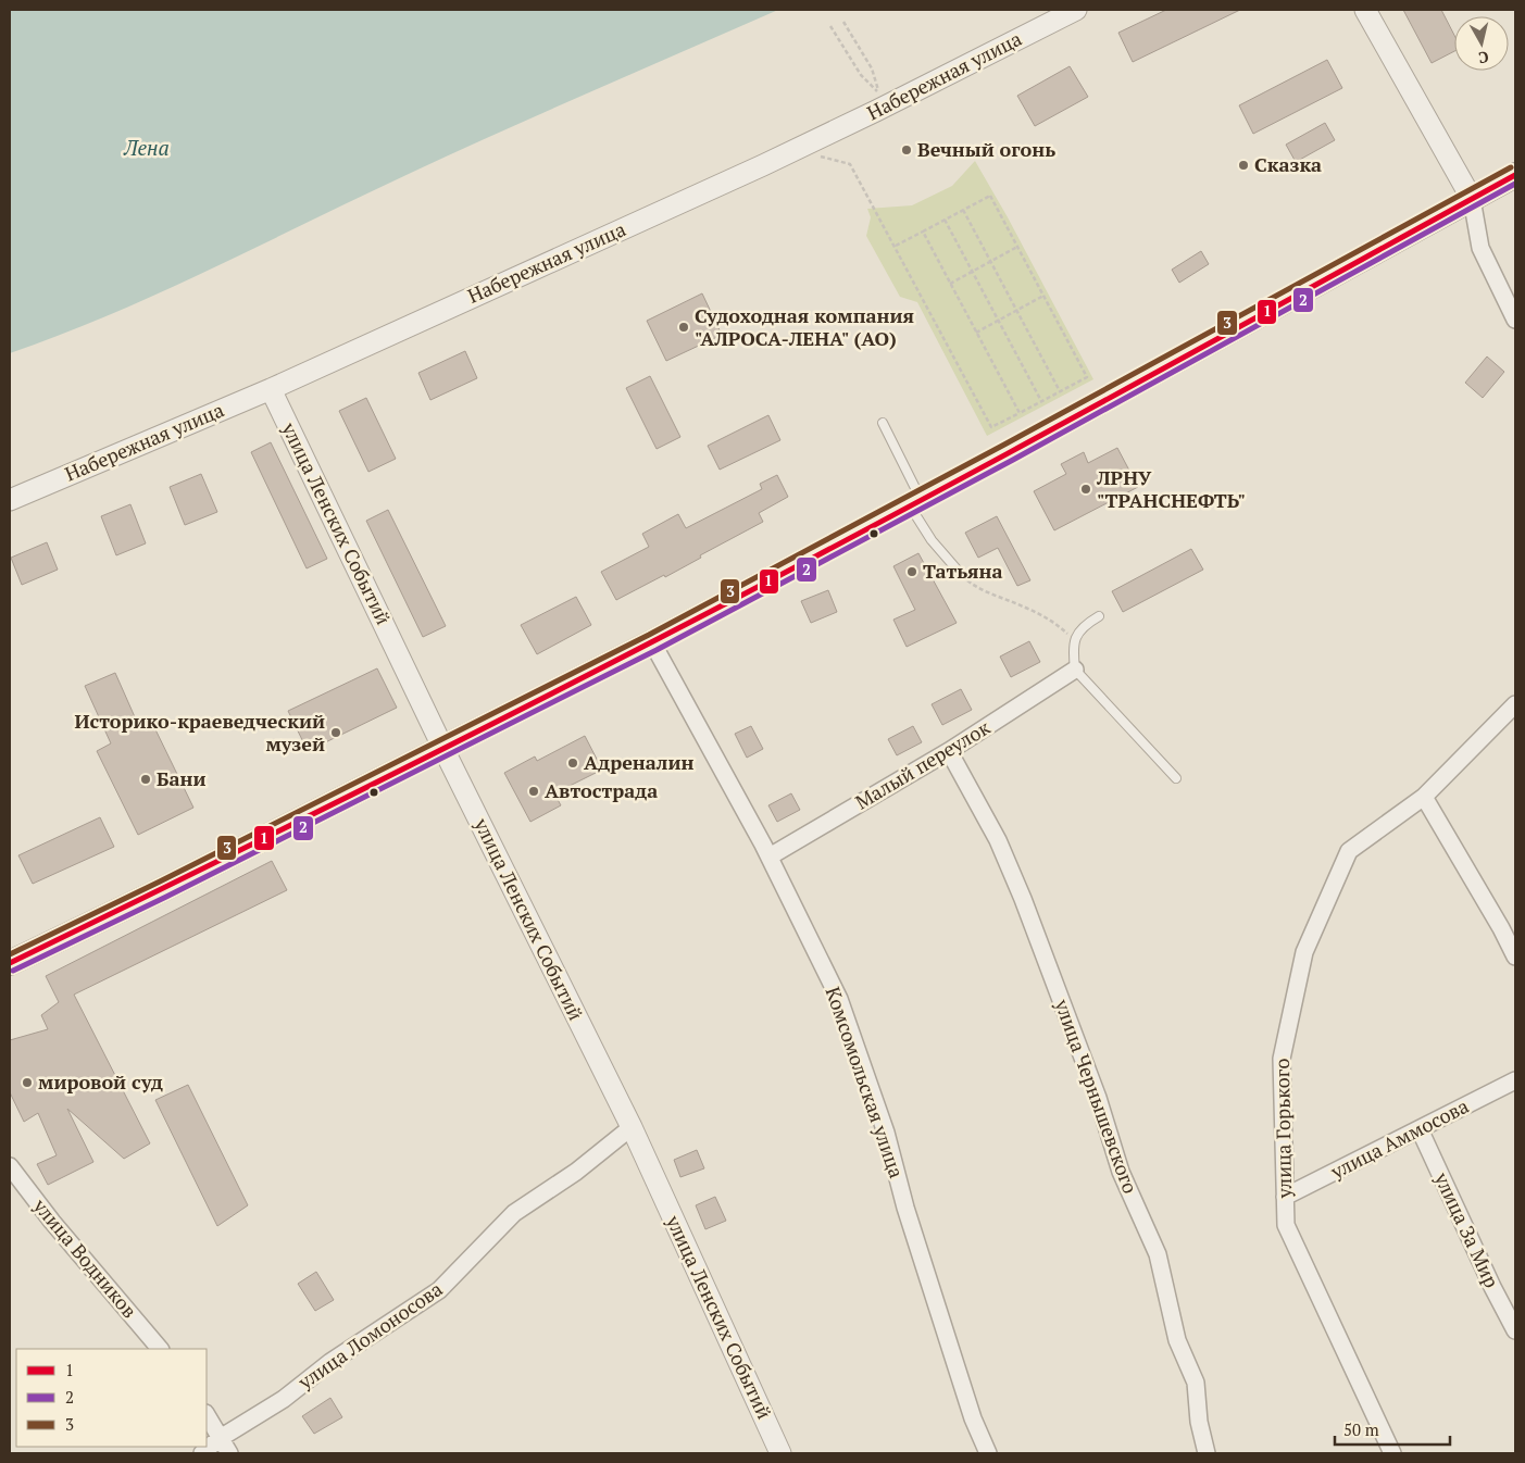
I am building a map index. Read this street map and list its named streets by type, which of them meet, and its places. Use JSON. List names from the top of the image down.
{
  "streets": {
    "street": [
      "Набережная улица",
      "улица Ленских Событий",
      "Малый переулок",
      "Комсомольская улица",
      "улица Чернышевского",
      "улица Горького",
      "улица Аммосова",
      "улица За Мир",
      "улица Водников",
      "улица Ломоносова"
    ]
  },
  "crossings": [
    ["Набережная улица", "улица Ленских Событий"],
    ["улица Ленских Событий", "улица Ломоносова"],
    ["Малый переулок", "Комсомольская улица"],
    ["Малый переулок", "улица Чернышевского"],
    ["улица Горького", "улица Аммосова"],
    ["улица Аммосова", "улица За Мир"]
  ],
  "water": ["Лена"],
  "places": [
    "Вечный огонь",
    "Сказка",
    "Судоходная компания \"АЛРОСА-ЛЕНА\" (АО)",
    "ЛРНУ \"ТРАНСНЕФТЬ\"",
    "Татьяна",
    "Историко-краеведческий музей",
    "Адреналин",
    "Бани",
    "Автострада",
    "мировой суд"
  ],
  "lines": ["transit line 3", "transit line 1", "transit line 2"],
  "legend": ["1", "2", "3"],
  "scale_bar": "50 m",
  "north": "bottom"
}
